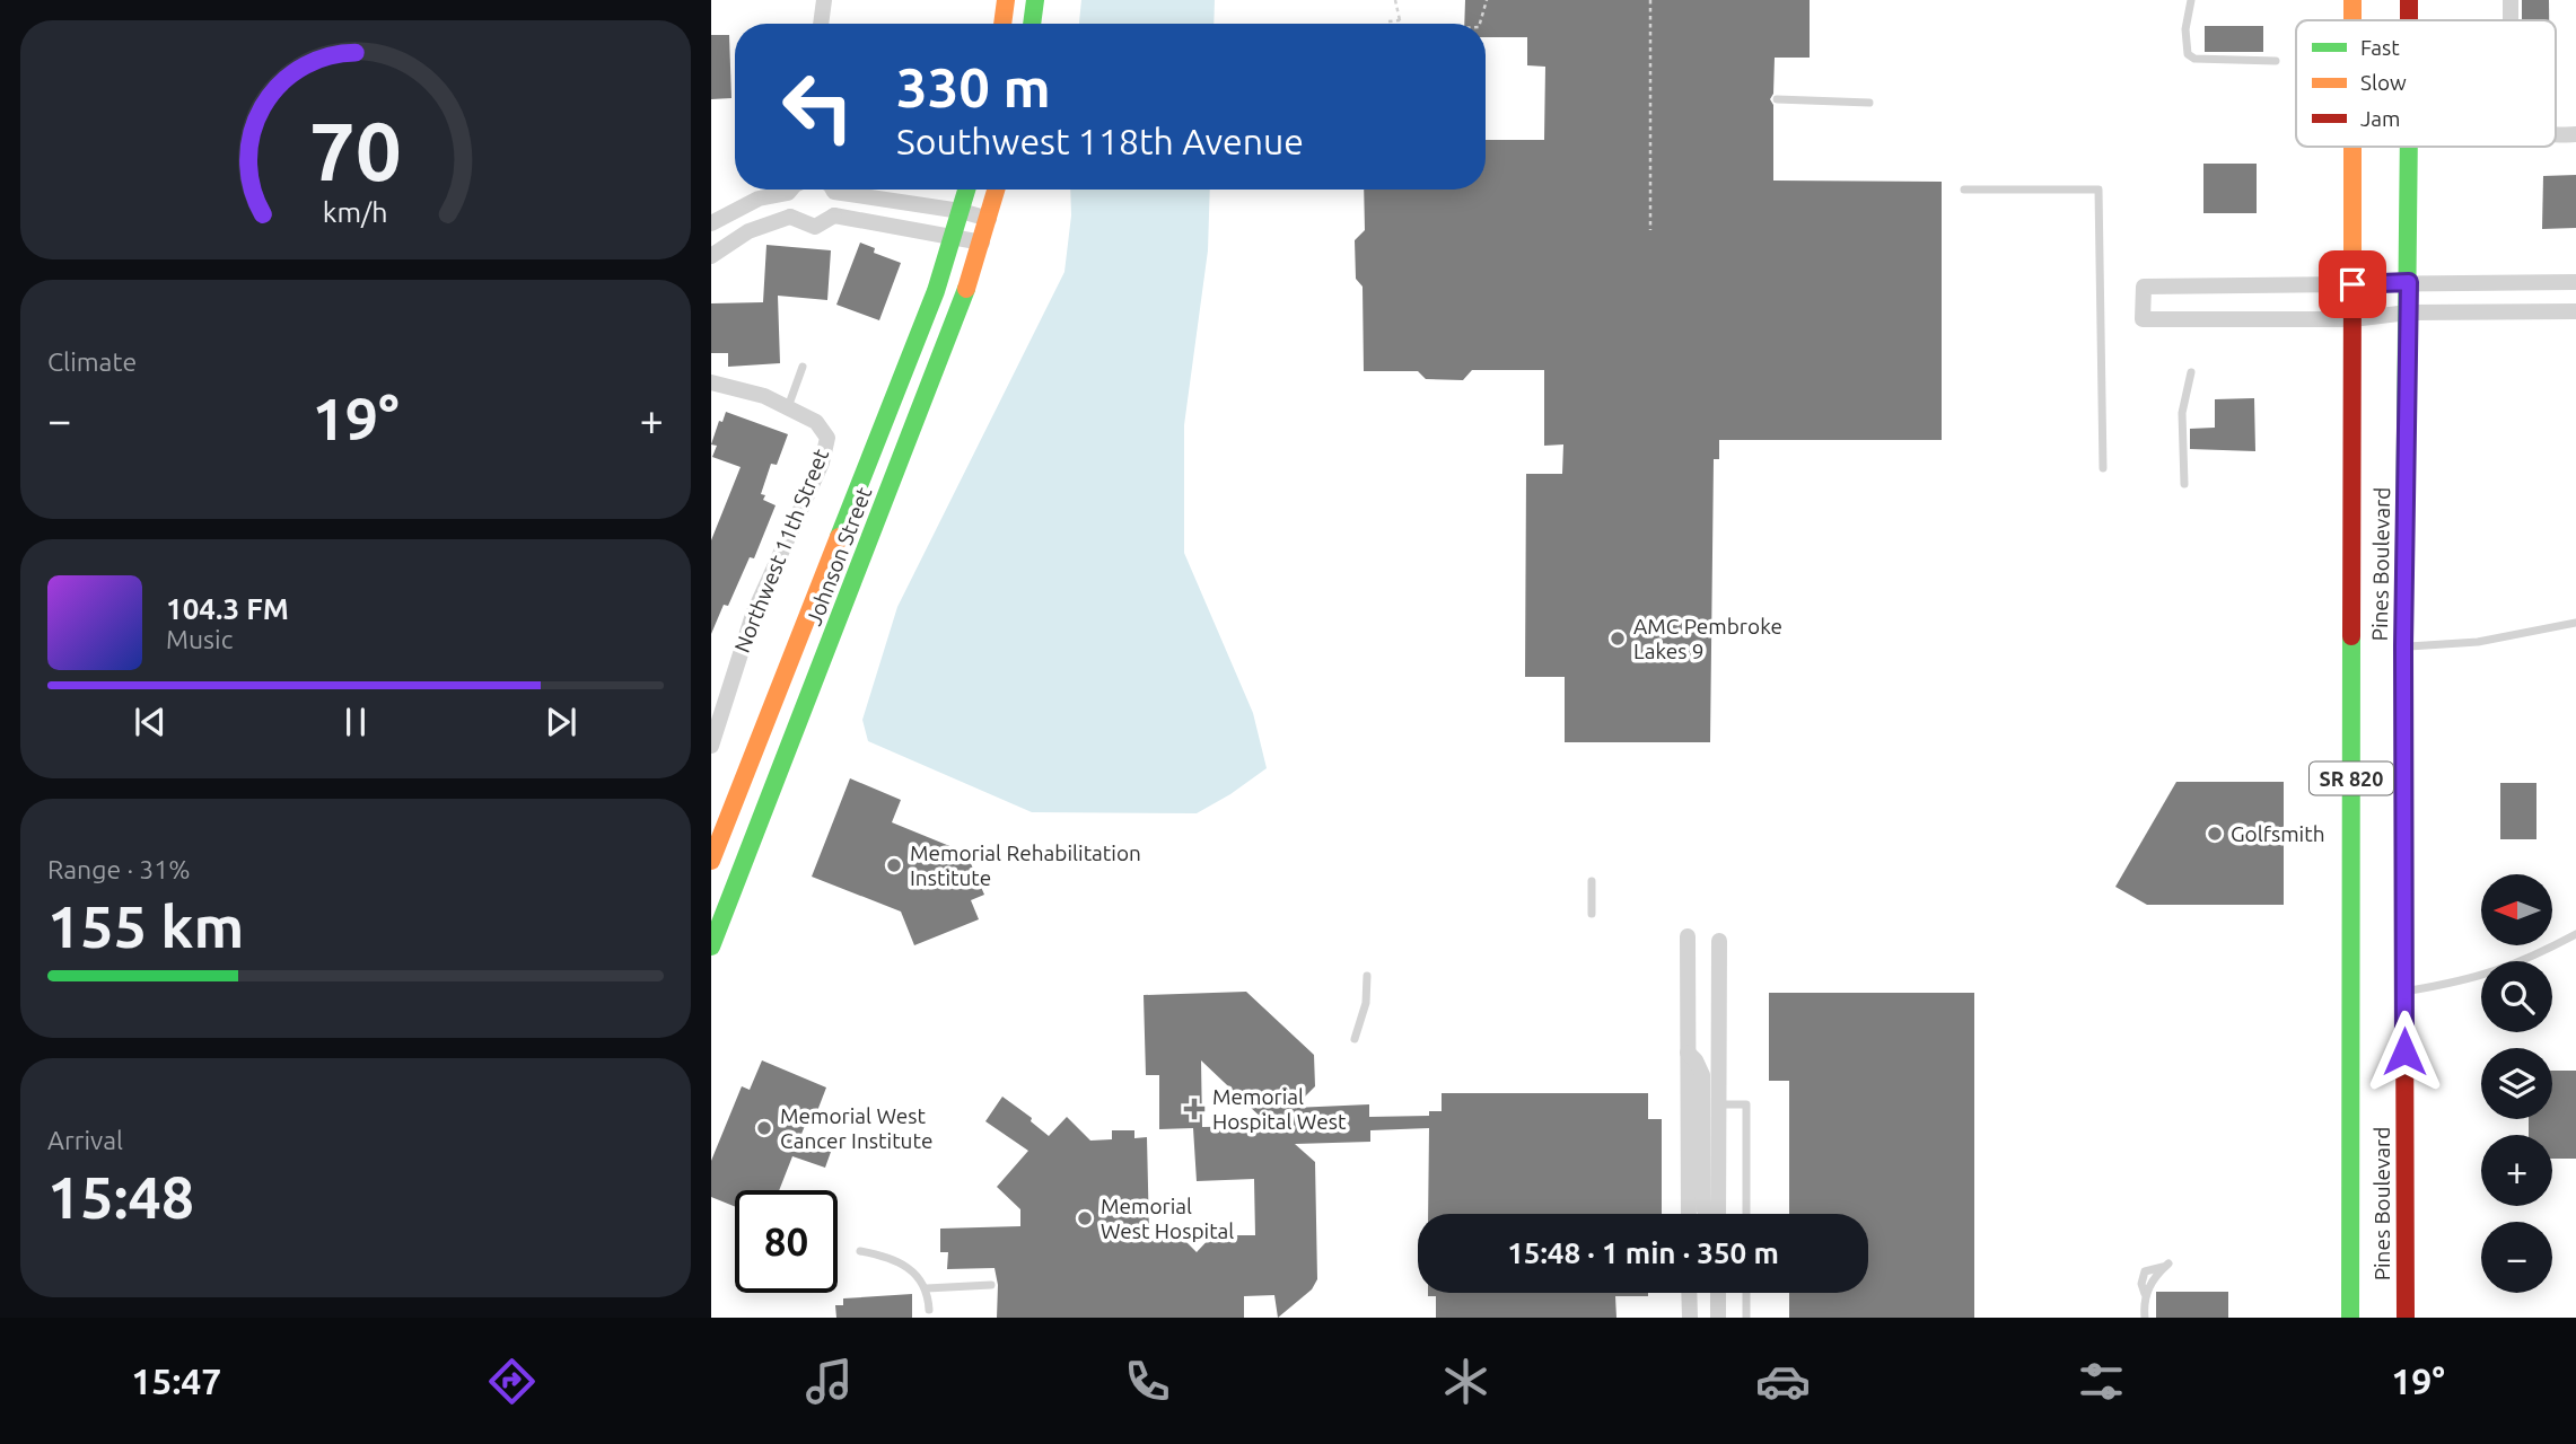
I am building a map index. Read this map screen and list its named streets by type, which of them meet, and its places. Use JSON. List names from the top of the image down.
{
  "streets": {
    "main road": ["Johnson Street", "Pines Boulevard", "SR 820"],
    "street": ["Northwest 11th Street"]
  },
  "places": {
    "other": [
      "AMC Pembroke Lakes 9",
      "Golfsmith",
      "Memorial Rehabilitation Institute",
      "Memorial West Cancer Institute",
      "Memorial West Hospital"
    ],
    "health": ["Memorial Hospital West"]
  },
  "legend": ["Fast", "Slow", "Jam"],
  "north": "left",
  "page": {
    "turn": ["330 m", "Southwest 118th Avenue"],
    "tile": [
      "Climate",
      ["Range · 31%", "155 km"],
      ["Arrival", "15:48"]
    ],
    "heat": ["−", "19°", "+"],
    "song": ["104.3 FM", "Music"],
    "map_buttons": ["+", "−"],
    "limit": "80",
    "trip": "15:48 · 1 min · 350 m",
    "tabs": ["15:47", "19°"],
    "gauge": ["70", "km/h"]
  }
}
